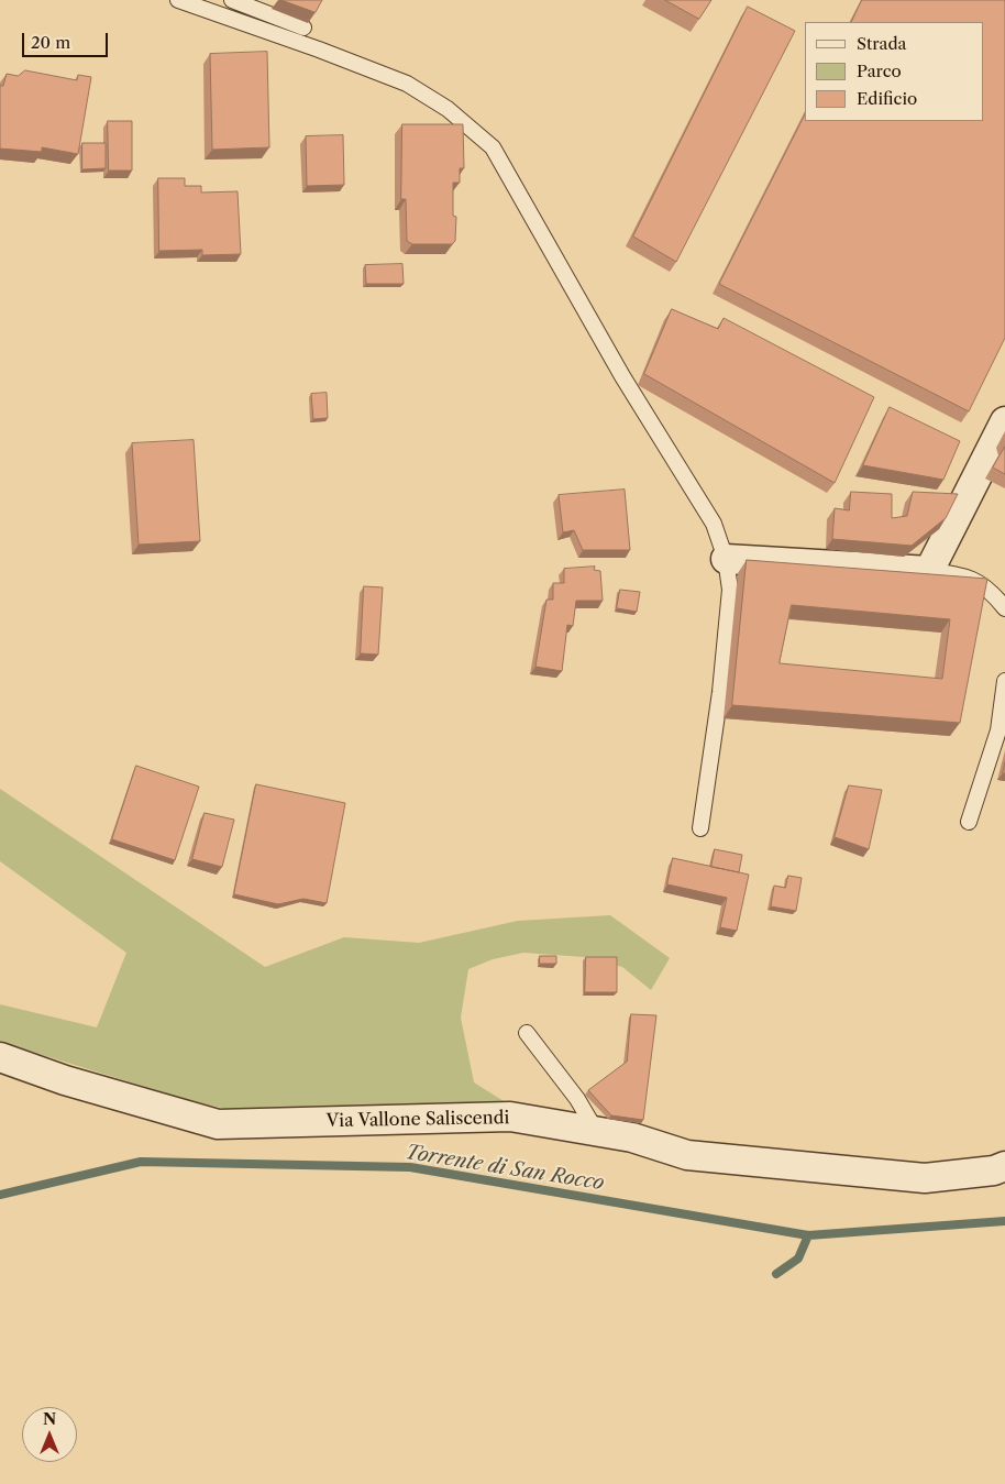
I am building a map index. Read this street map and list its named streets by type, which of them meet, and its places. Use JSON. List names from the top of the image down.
{
  "streets": {
    "street": ["Via Vallone Saliscendi"]
  },
  "water": ["Torrente di San Rocco"],
  "legend": ["Strada", "Parco", "Edificio"],
  "scale_bar": "20 m",
  "north": "top"
}
